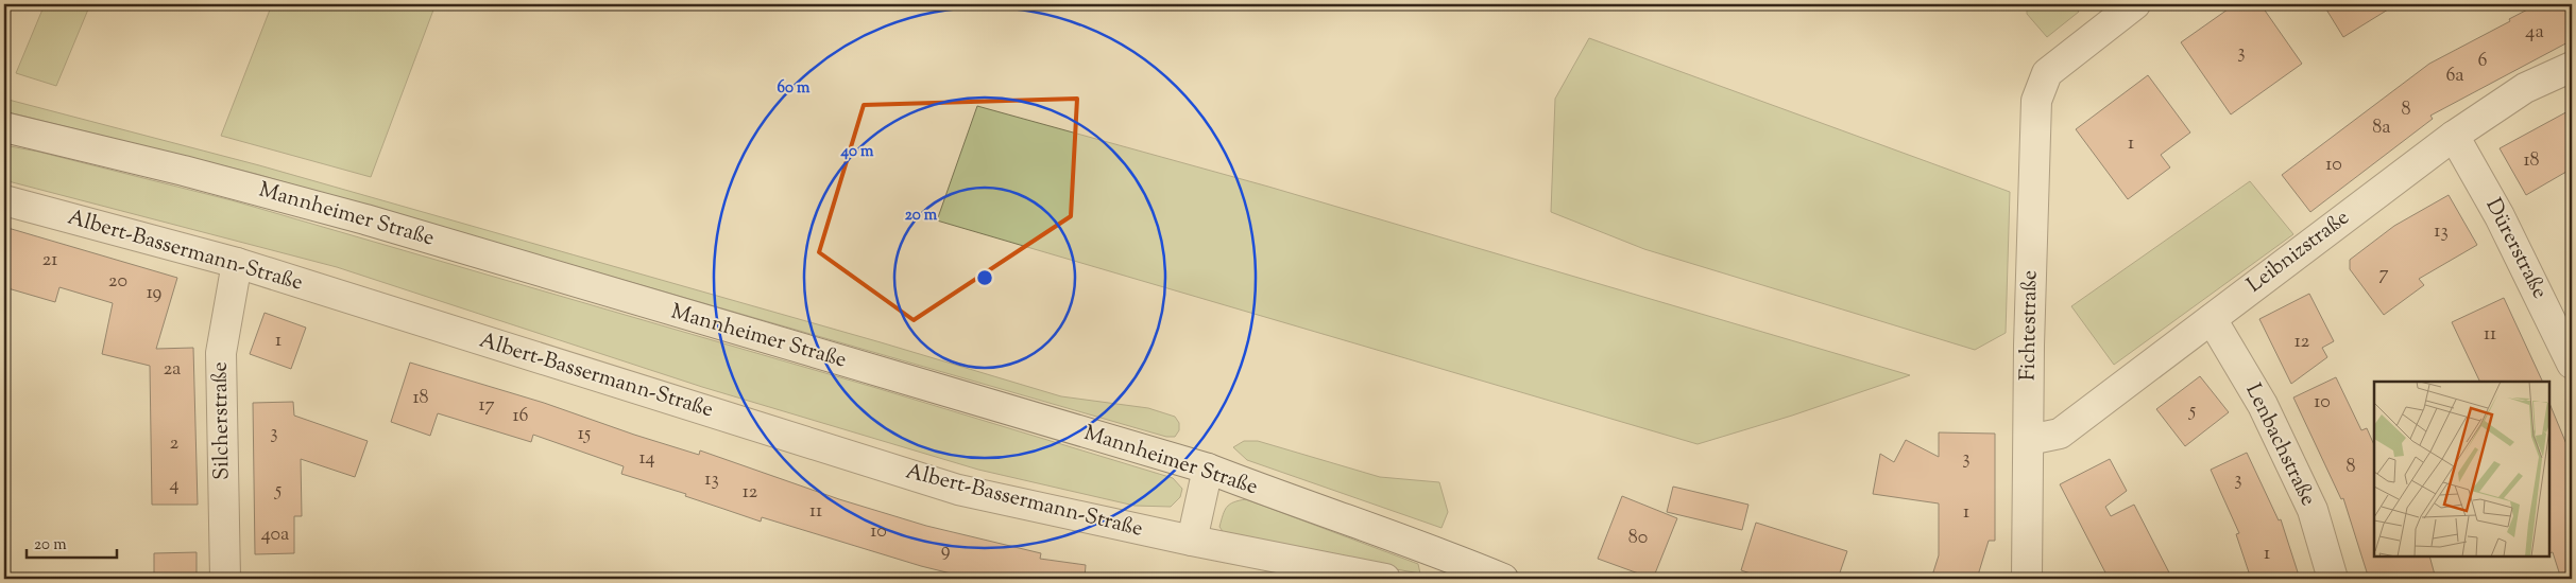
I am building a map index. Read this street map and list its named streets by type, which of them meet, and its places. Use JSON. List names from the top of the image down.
{
  "streets": {
    "street": [
      "Mannheimer Straße",
      "Dürerstraße",
      "Albert-Bassermann-Straße",
      "Leibnizstraße",
      "Fichtestraße",
      "Silcherstraße",
      "Lenbachstraße"
    ]
  },
  "crossings": [
    ["Dürerstraße", "Leibnizstraße"],
    ["Albert-Bassermann-Straße", "Silcherstraße"],
    ["Leibnizstraße", "Fichtestraße"],
    ["Leibnizstraße", "Lenbachstraße"]
  ],
  "house_numbers": [
    "4a",
    "3",
    "6",
    "6a",
    "8",
    "8a",
    "1",
    "18",
    "10",
    "13",
    "21",
    "7",
    "20",
    "19",
    "11",
    "1",
    "12",
    "2a",
    "18",
    "10",
    "17",
    "5",
    "16",
    "3",
    "15",
    "2",
    "14",
    "3",
    "8",
    "13",
    "3",
    "4",
    "5",
    "12",
    "11",
    "1",
    "10",
    "40a",
    "80",
    "9",
    "1"
  ],
  "scale_bar": "20 m",
  "rings": ["60 m", "40 m", "20 m"]
}
